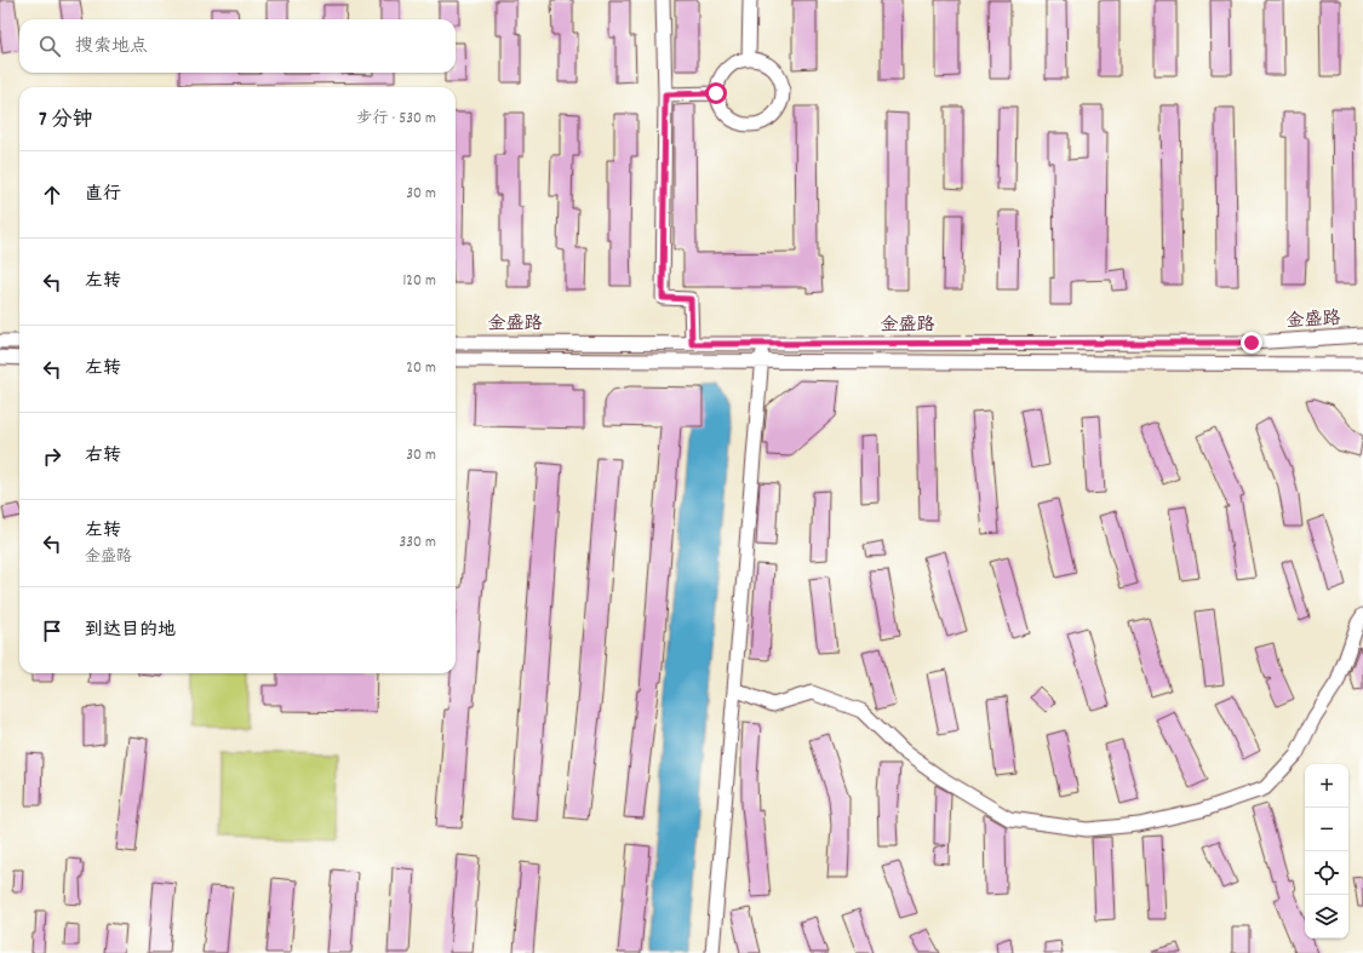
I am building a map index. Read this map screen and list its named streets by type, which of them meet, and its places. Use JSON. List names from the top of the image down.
{
  "streets": {
    "street": ["金盛路"]
  },
  "page": {
    "search": "搜索地点",
    "heading": ["7 分钟", "步行 · 530 m"],
    "list": [
      ["直行", "30 m"],
      ["左转", "120 m"],
      ["左转", "20 m"],
      ["右转", "30 m"],
      ["左转", "金盛路", "330 m"],
      "到达目的地"
    ],
    "map_buttons": ["+", "−"]
  }
}
